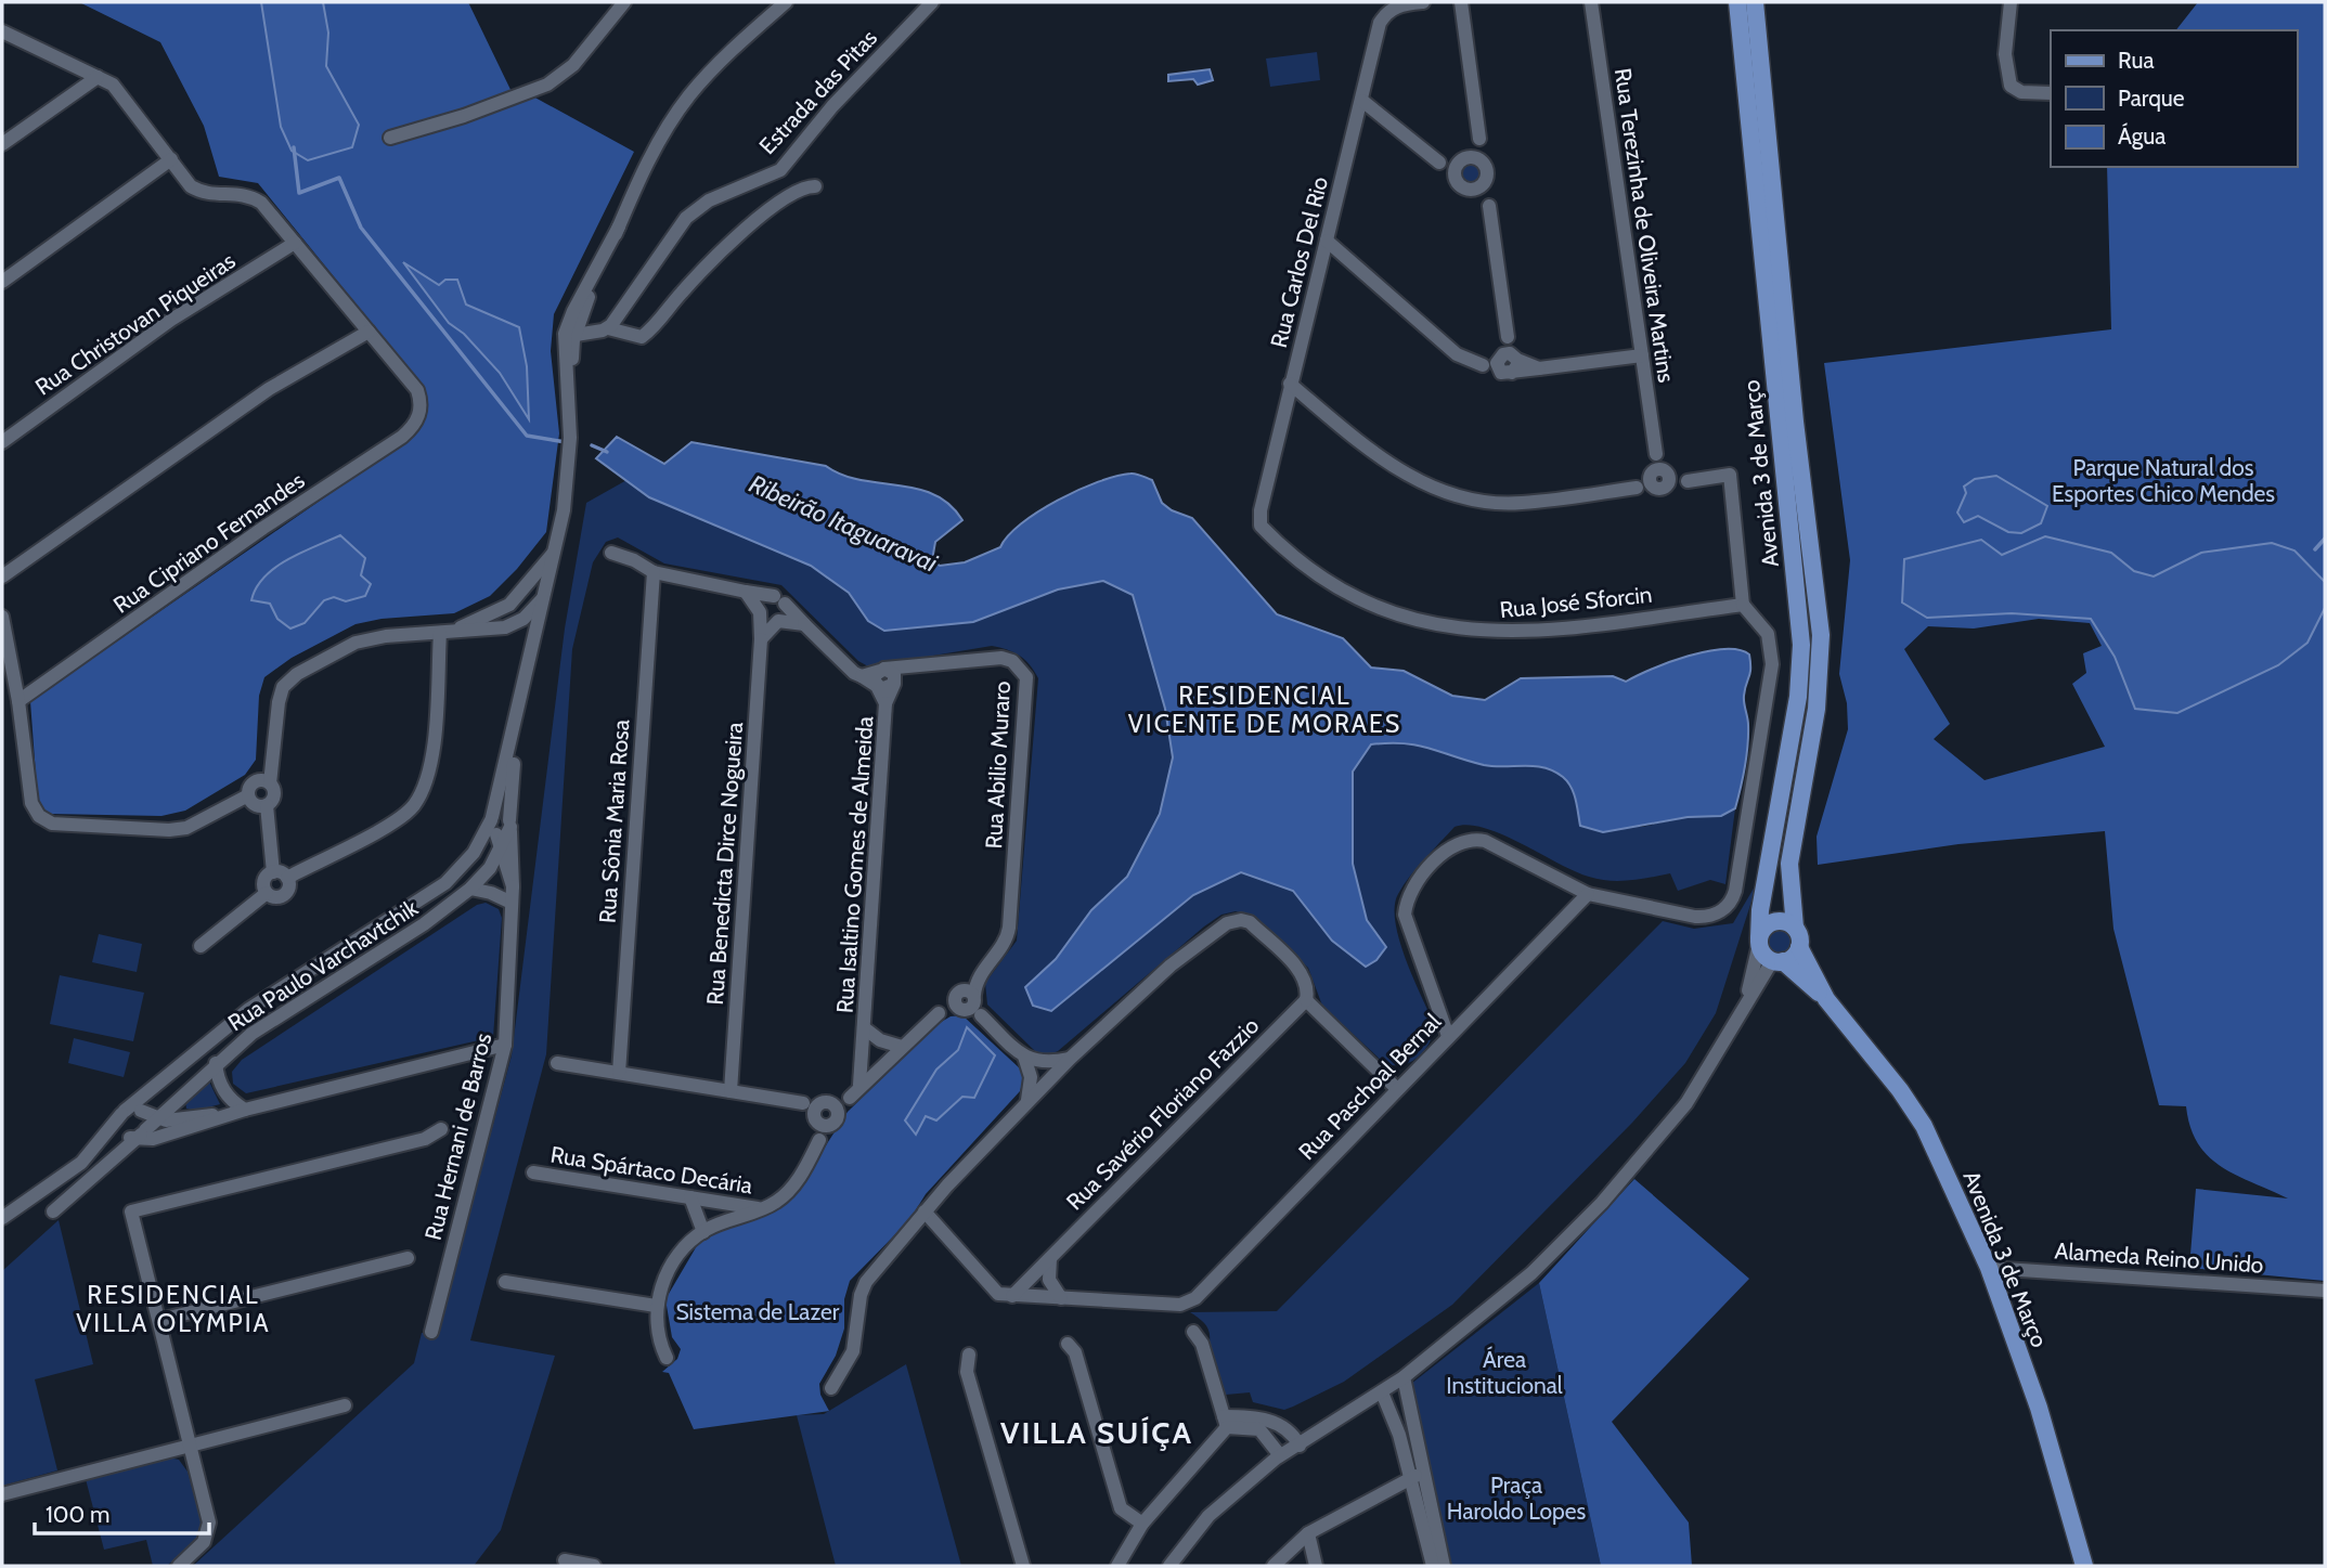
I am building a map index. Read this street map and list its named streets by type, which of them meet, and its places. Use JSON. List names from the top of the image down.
{
  "streets": {
    "main road": ["Avenida 3 de Março"],
    "street": [
      "Estrada das Pitas",
      "Rua Terezinha de Oliveira Martins",
      "Rua Carlos Del Rio",
      "Rua Christovan Piqueiras",
      "Rua Cipriano Fernandes",
      "Rua José Sforcin",
      "Rua Abilio Muraro",
      "Rua Sônia Maria Rosa",
      "Rua Benedicta Dirce Nogueira",
      "Rua Isaltino Gomes de Almeida",
      "Rua Paulo Varchavtchik",
      "Rua Paschoal Bernal",
      "Rua Savério Floriano Fazzio",
      "Rua Hernani de Barros",
      "Rua Spártaco Decária",
      "Alameda Reino Unido"
    ]
  },
  "crossings": [
    ["Rua Carlos Del Rio", "Rua José Sforcin"],
    ["Avenida 3 de Março", "Alameda Reino Unido"],
    ["Rua Abilio Muraro", "Rua Isaltino Gomes de Almeida"],
    ["Rua Paulo Varchavtchik", "Rua Hernani de Barros"]
  ],
  "districts": ["RESIDENCIAL VICENTE DE MORAES", "RESIDENCIAL VILLA OLYMPIA", "VILLA SUÍÇA"],
  "water": ["Ribeirão Itaguaravai"],
  "parks": [
    "Parque Natural dos Esportes Chico Mendes",
    "Sistema de Lazer",
    "Área Institucional",
    "Praça Haroldo Lopes"
  ],
  "legend": ["Rua", "Parque", "Água"],
  "scale_bar": "100 m"
}
